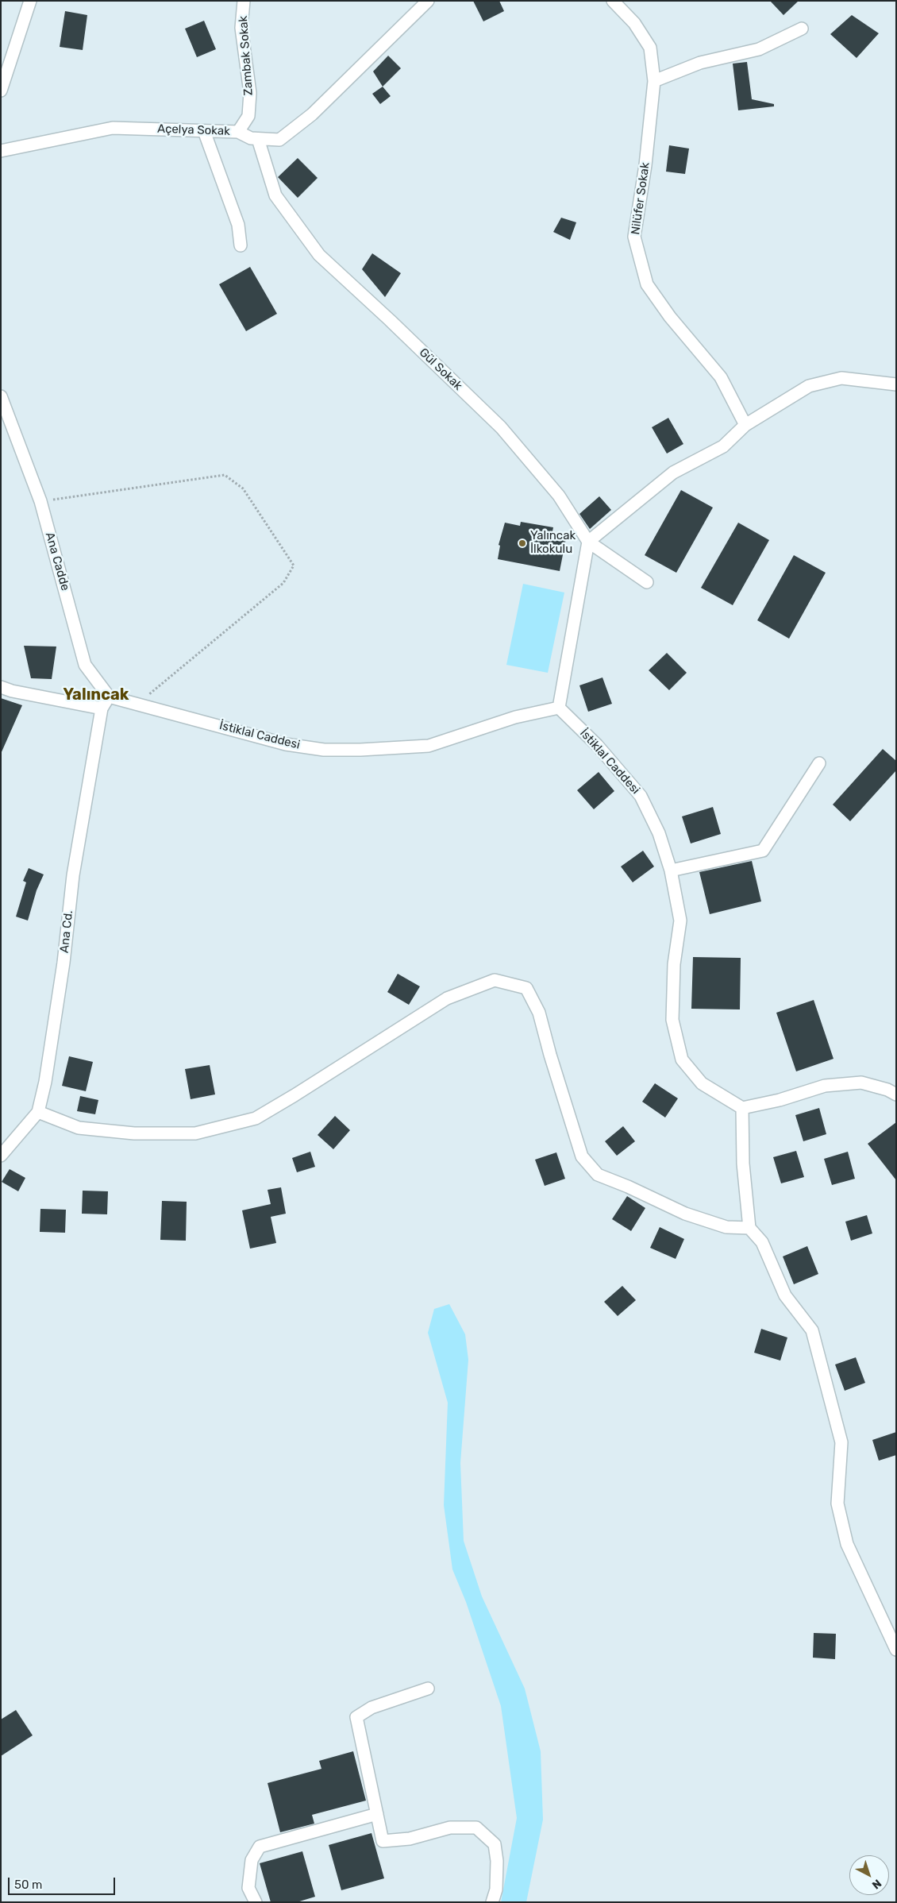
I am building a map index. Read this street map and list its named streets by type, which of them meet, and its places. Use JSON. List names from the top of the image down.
{
  "streets": {
    "street": [
      "Zambak Sokak",
      "Açelya Sokak",
      "Nilüfer Sokak",
      "Gül Sokak",
      "Ana Cadde",
      "İstiklal Caddesi",
      "Ana Cd."
    ]
  },
  "crossings": [
    ["Zambak Sokak", "Açelya Sokak"],
    ["Açelya Sokak", "Gül Sokak"],
    ["Ana Cadde", "Ana Cd."]
  ],
  "districts": ["Yalıncak"],
  "places": ["Yalıncak İlkokulu"],
  "scale_bar": "50 m",
  "north": "bottom right"
}
